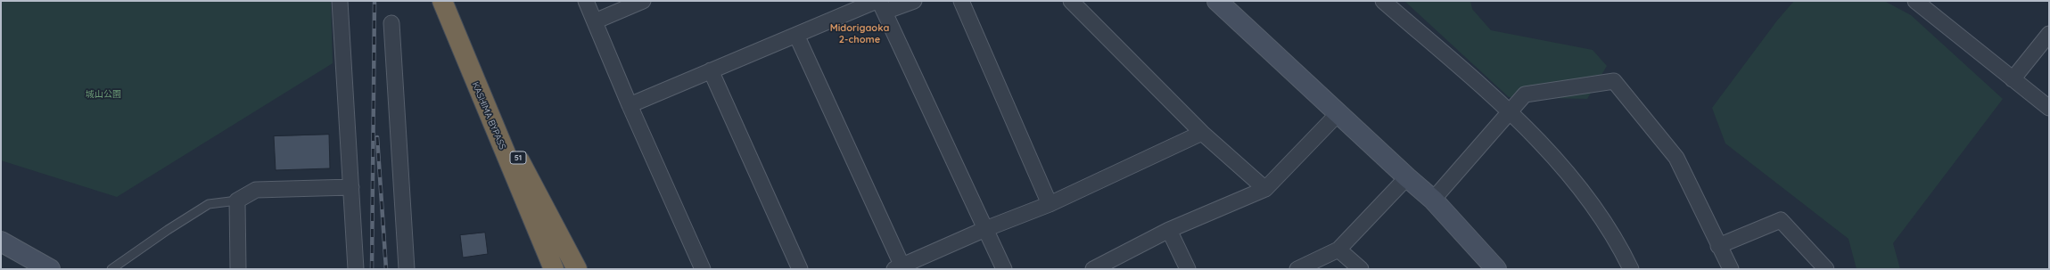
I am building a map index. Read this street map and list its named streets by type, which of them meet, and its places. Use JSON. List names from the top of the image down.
{
  "streets": {
    "highway": ["KASHIMA BYPASS", "51"]
  },
  "crossings": [
    ["KASHIMA BYPASS", "51"]
  ],
  "districts": ["Midorigaoka 2-chome"],
  "parks": ["城山公園"]
}
